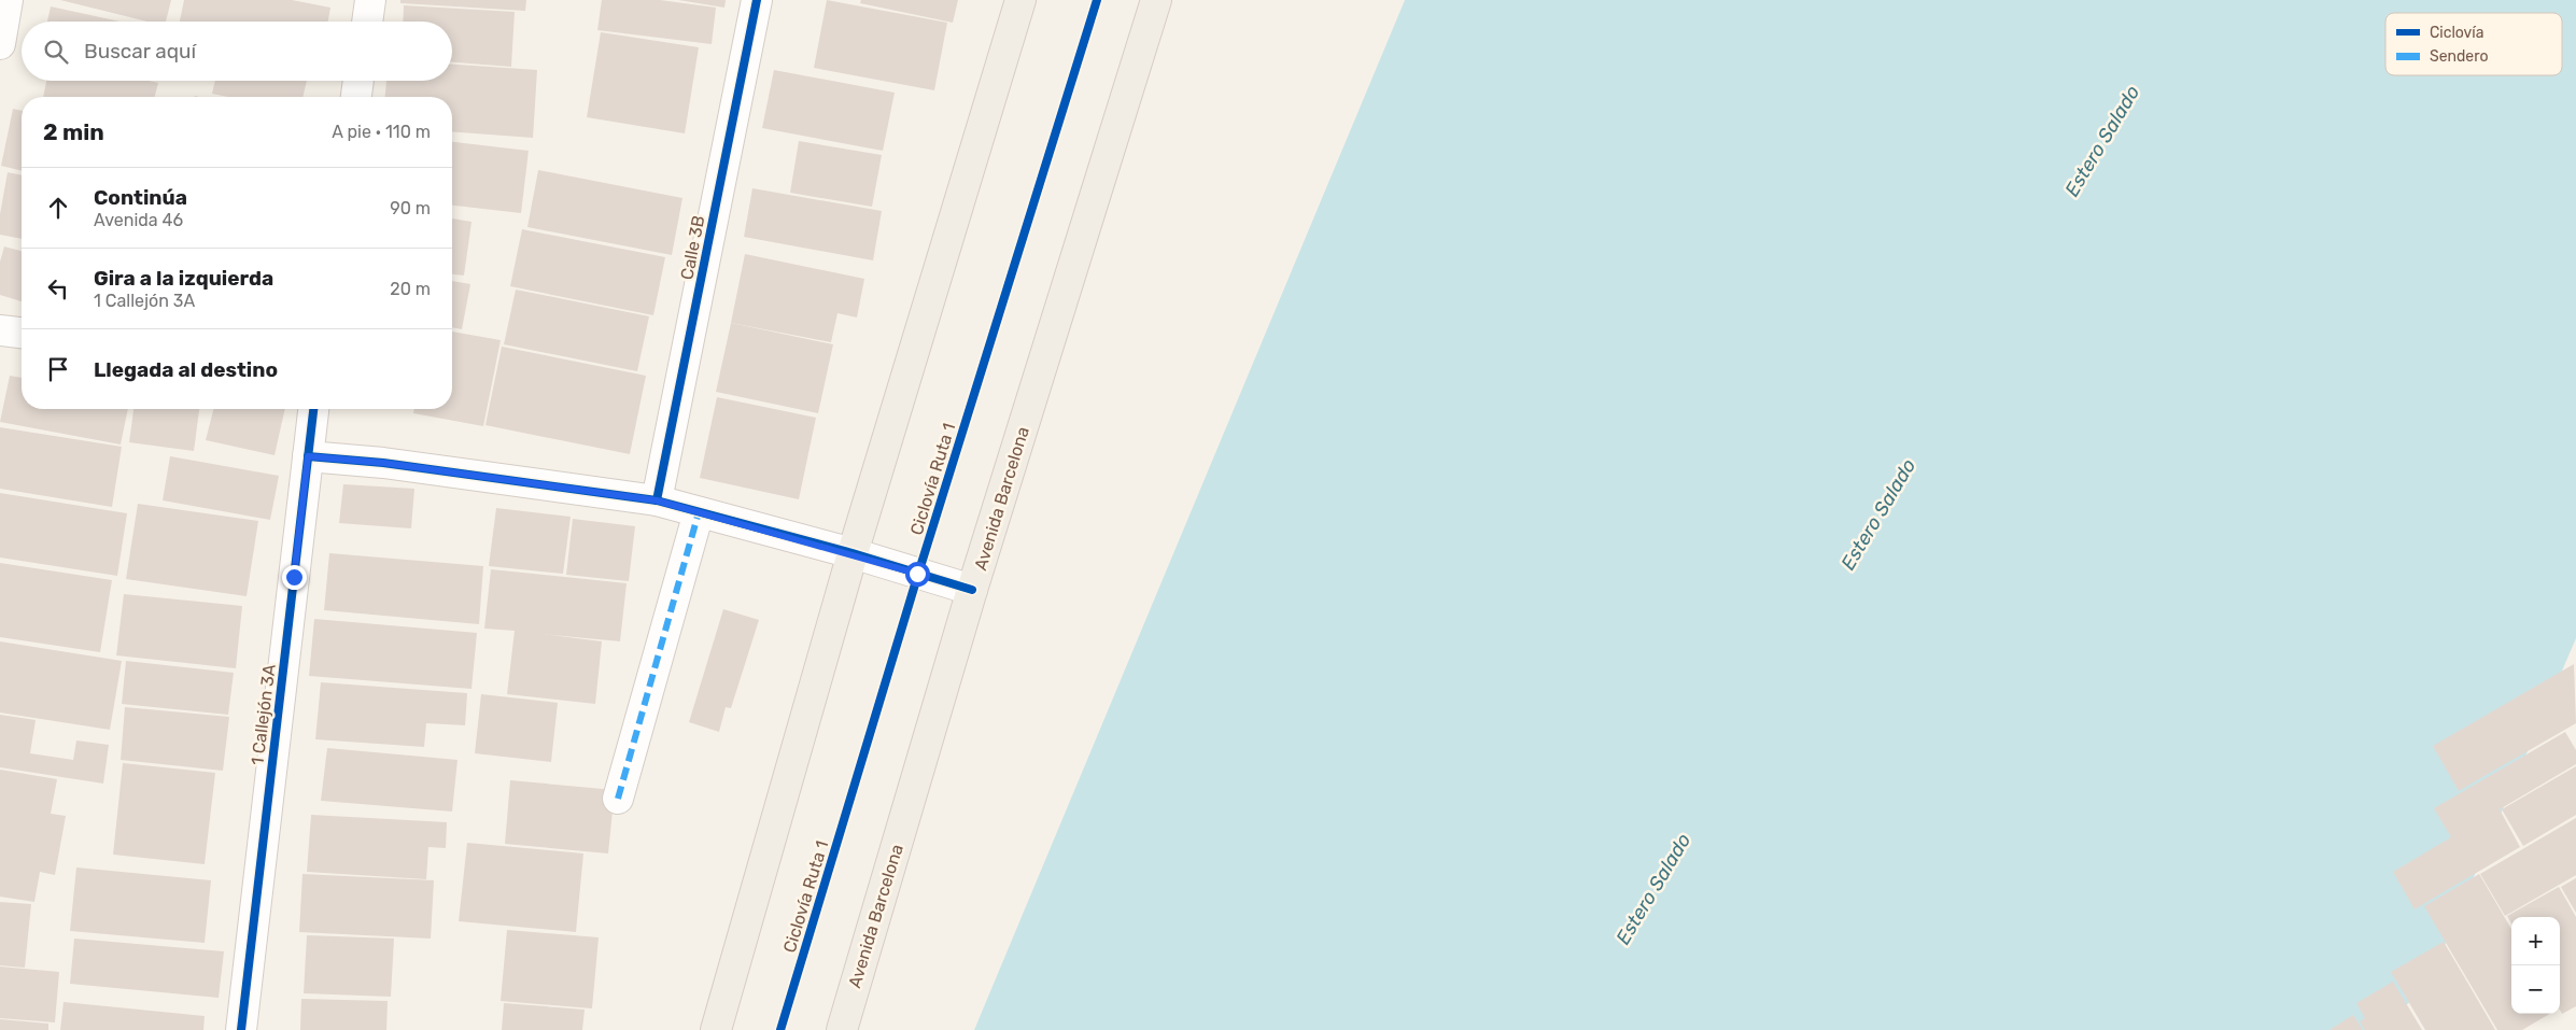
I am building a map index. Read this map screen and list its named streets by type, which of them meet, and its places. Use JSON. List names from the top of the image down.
{
  "streets": {
    "main road": ["Avenida Barcelona"],
    "street": ["Calle 3B", "1 Callejón 3A"],
    "cycle path": ["Ciclovía Ruta 1"]
  },
  "water": ["Estero Salado"],
  "legend": ["Ciclovía", "Sendero"],
  "page": {
    "search": "Buscar aquí",
    "heading": ["2 min", "A pie · 110 m"],
    "list": [
      ["Continúa", "Avenida 46", "90 m"],
      ["Gira a la izquierda", "1 Callejón 3A", "20 m"],
      "Llegada al destino"
    ],
    "map_buttons": ["+", "−"]
  }
}
